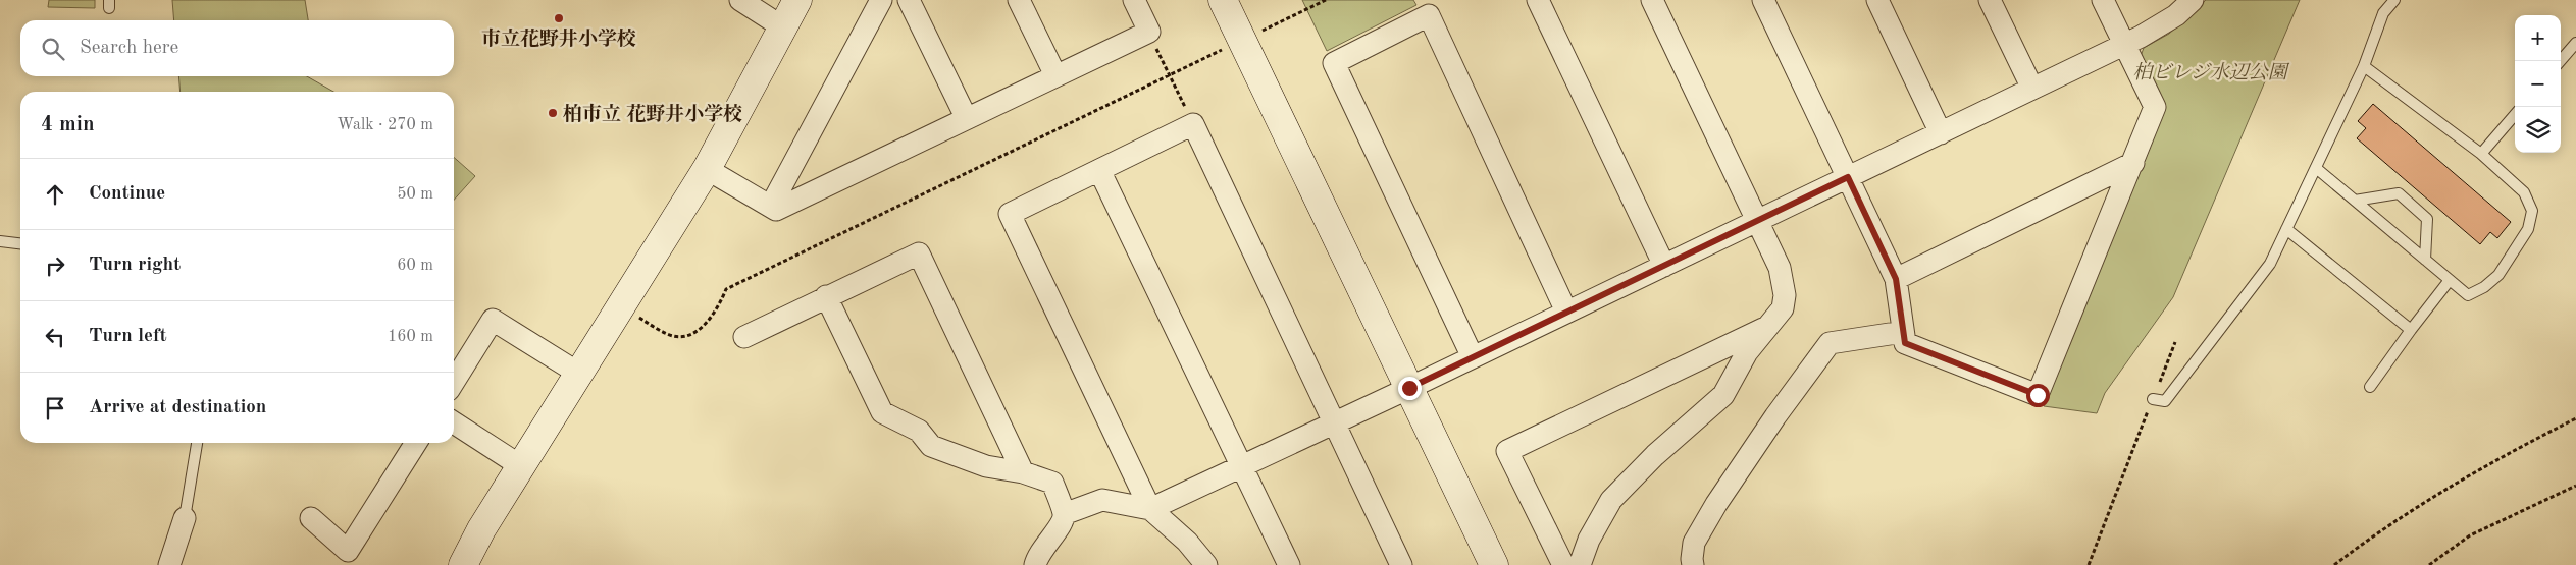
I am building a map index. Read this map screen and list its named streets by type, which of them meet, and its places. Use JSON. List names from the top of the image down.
{
  "parks": ["柏ビレジ水辺公園"],
  "places": ["市立花野井小学校", "柏市立 花野井小学校"],
  "page": {
    "map_buttons": ["+", "−"],
    "search": "Search here",
    "heading": ["4 min", "Walk · 270 m"],
    "list": [
      ["Continue", "50 m"],
      ["Turn right", "60 m"],
      ["Turn left", "160 m"],
      "Arrive at destination"
    ]
  }
}
